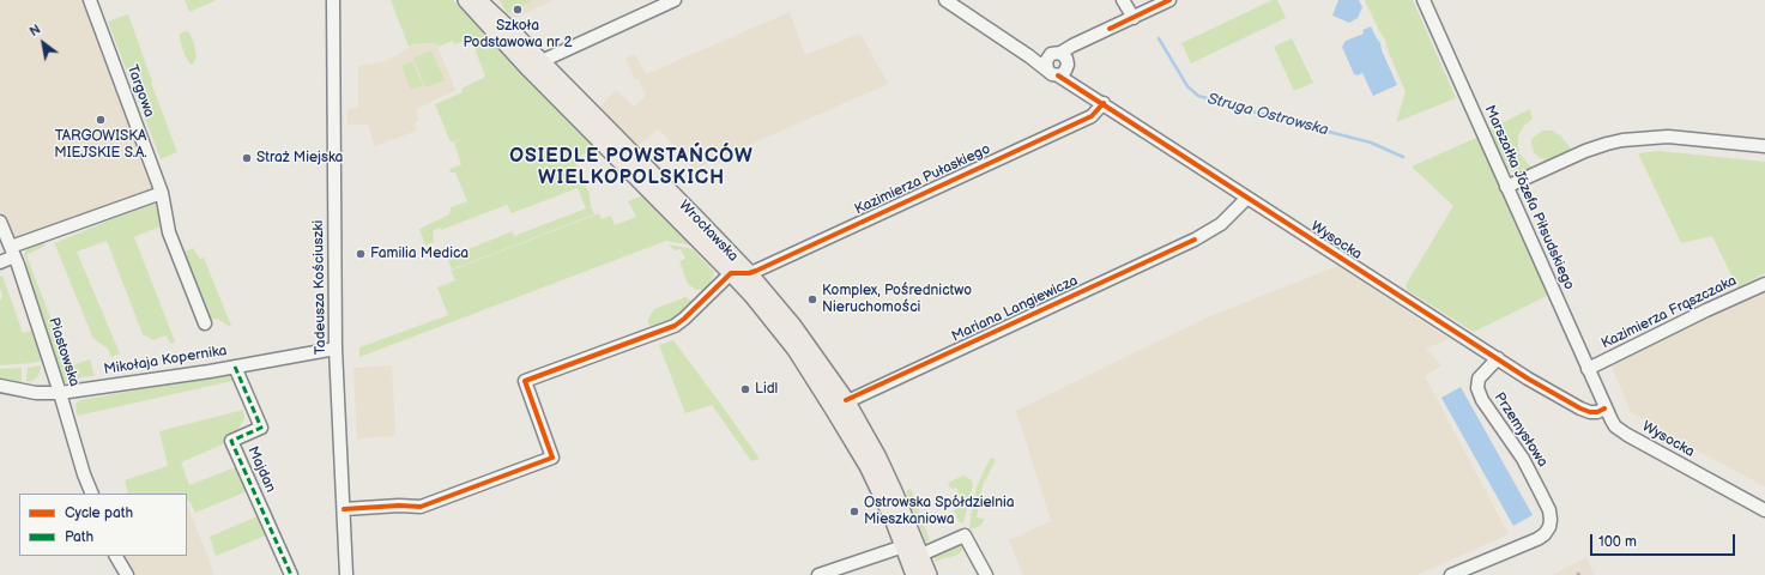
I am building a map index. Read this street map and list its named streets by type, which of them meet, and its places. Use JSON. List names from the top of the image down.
{
  "streets": {
    "main road": ["Wrocławska"],
    "street": [
      "Targowa",
      "Kazimierza Pułaskiego",
      "Marszałka Józefa Piłsudskiego",
      "Wysocka",
      "Tadeusza Kościuszki",
      "Mariana Langiewicza",
      "Kazimierza Frąszczaka",
      "Piastowska",
      "Mikołaja Kopernika",
      "Przemysłowa",
      "Majdan"
    ]
  },
  "crossings": [
    ["Kazimierza Pułaskiego", "Wrocławska"],
    ["Kazimierza Pułaskiego", "Wysocka"],
    ["Marszałka Józefa Piłsudskiego", "Wysocka"],
    ["Marszałka Józefa Piłsudskiego", "Kazimierza Frąszczaka"],
    ["Wrocławska", "Mariana Langiewicza"],
    ["Wysocka", "Mariana Langiewicza"],
    ["Wysocka", "Przemysłowa"],
    ["Tadeusza Kościuszki", "Mikołaja Kopernika"],
    ["Piastowska", "Mikołaja Kopernika"],
    ["Mikołaja Kopernika", "Majdan"]
  ],
  "districts": ["OSIEDLE POWSTAŃCÓW WIELKOPOLSKICH"],
  "water": ["Struga Ostrowska"],
  "places": [
    "Szkoła Podstawowa nr 2",
    "TARGOWISKA MIEJSKIE S.A.",
    "Straż Miejska",
    "Familia Medica",
    "Komplex, Pośrednictwo Nieruchomości",
    "Lidl",
    "Ostrowska Spółdzielnia Mieszkaniowa"
  ],
  "legend": ["Cycle path", "Path"],
  "scale_bar": "100 m",
  "north": "top left"
}
